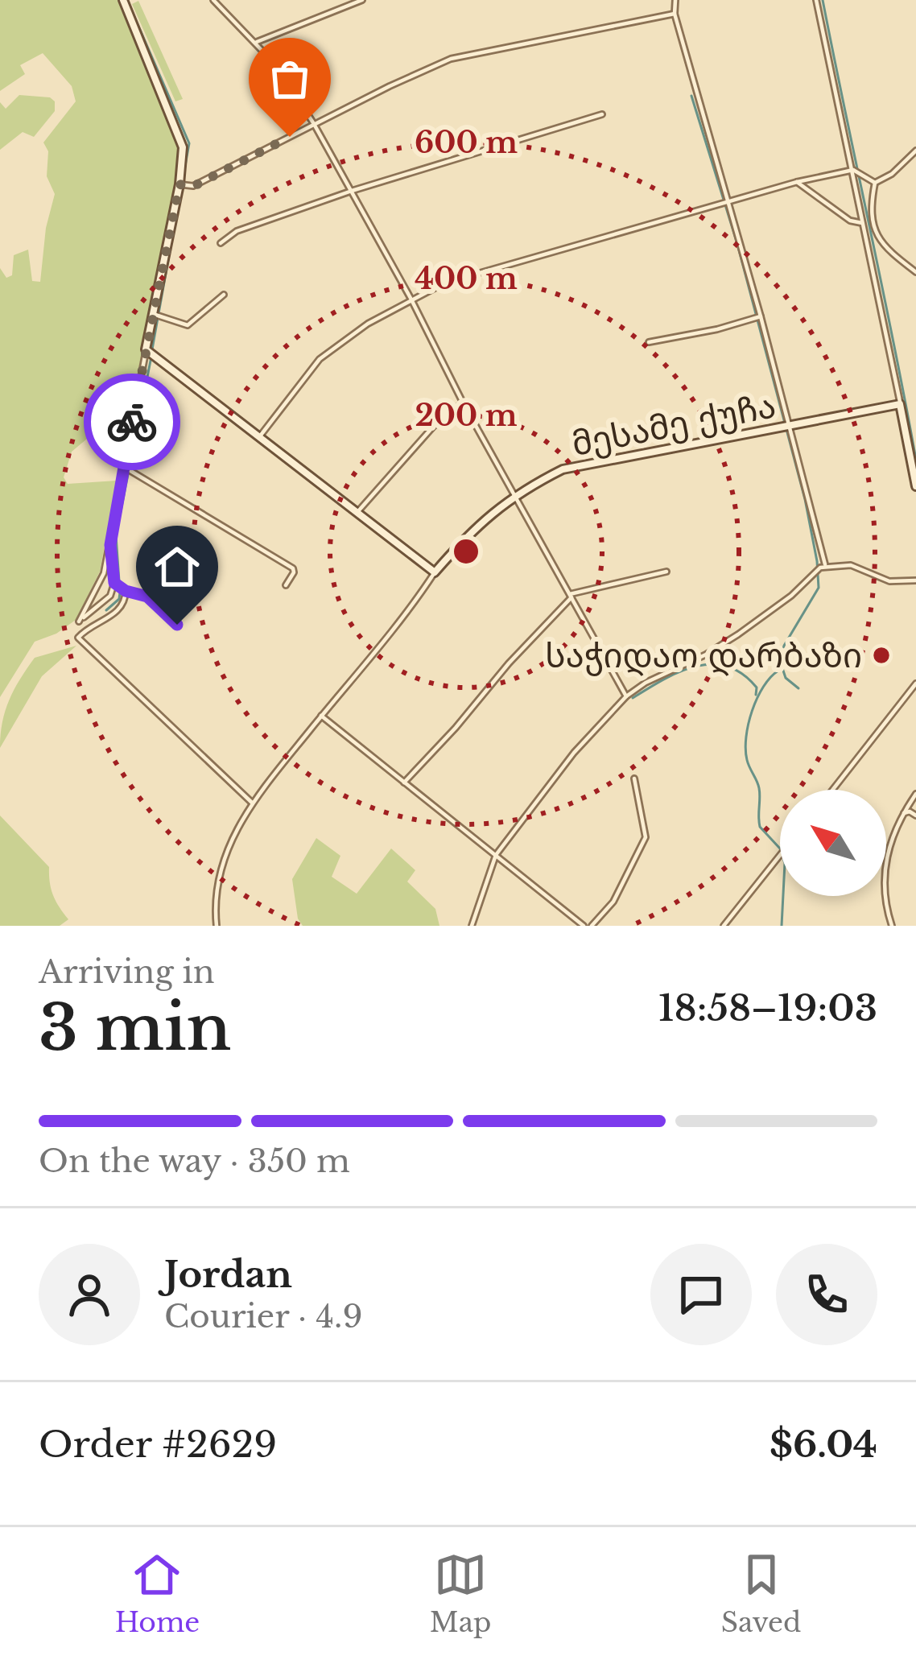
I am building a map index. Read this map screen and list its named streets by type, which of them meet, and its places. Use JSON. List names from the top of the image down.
{
  "streets": {
    "street": ["მესამე ქუჩა"]
  },
  "places": ["საჭიდაო დარბაზი"],
  "north": "top left",
  "page": {
    "heading": ["3 min", "Arriving in", "18:58–19:03"],
    "panel": [
      "Jordan",
      "Courier · 4.9",
      "Order #2629",
      "$6.04"
    ],
    "bar": "On the way · 350 m",
    "tabs": ["Home", "Map", "Saved"]
  },
  "rings": ["600 m", "400 m", "200 m"]
}
